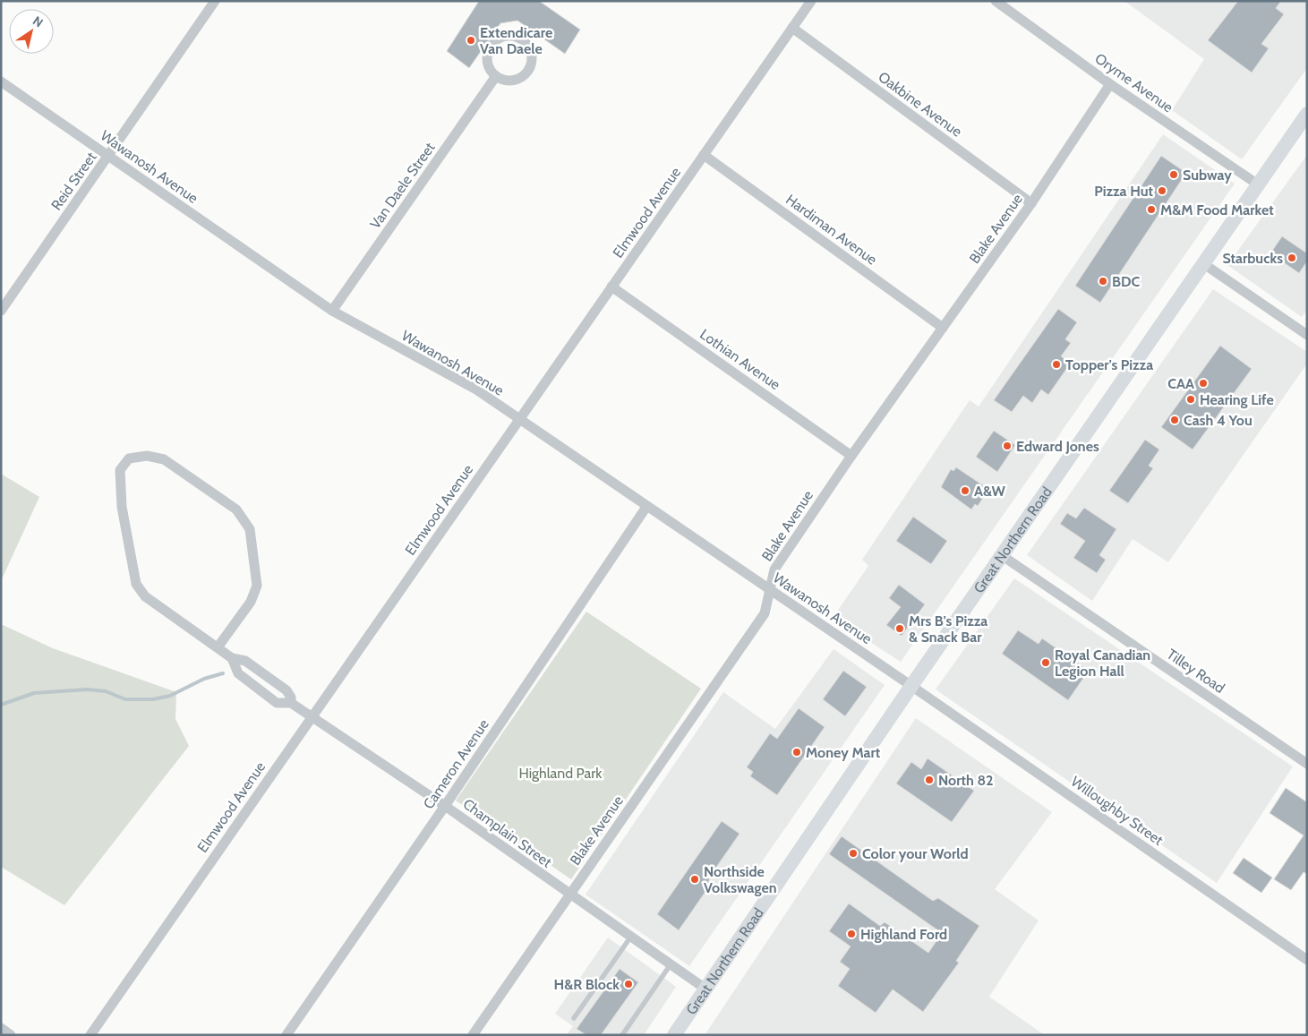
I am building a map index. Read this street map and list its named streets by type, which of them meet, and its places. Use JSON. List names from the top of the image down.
{
  "streets": {
    "main road": ["Great Northern Road"],
    "street": [
      "Oryme Avenue",
      "Oakbine Avenue",
      "Wawanosh Avenue",
      "Reid Street",
      "Van Daele Street",
      "Elmwood Avenue",
      "Blake Avenue",
      "Hardiman Avenue",
      "Lothian Avenue",
      "Tilley Road",
      "Cameron Avenue",
      "Willoughby Street",
      "Champlain Street"
    ]
  },
  "crossings": [
    ["Oryme Avenue", "Blake Avenue"],
    ["Oryme Avenue", "Great Northern Road"],
    ["Oakbine Avenue", "Elmwood Avenue"],
    ["Oakbine Avenue", "Blake Avenue"],
    ["Wawanosh Avenue", "Reid Street"],
    ["Wawanosh Avenue", "Van Daele Street"],
    ["Wawanosh Avenue", "Elmwood Avenue"],
    ["Wawanosh Avenue", "Blake Avenue"],
    ["Wawanosh Avenue", "Great Northern Road"],
    ["Wawanosh Avenue", "Cameron Avenue"],
    ["Wawanosh Avenue", "Willoughby Street"],
    ["Elmwood Avenue", "Hardiman Avenue"],
    ["Elmwood Avenue", "Lothian Avenue"],
    ["Elmwood Avenue", "Champlain Street"],
    ["Blake Avenue", "Hardiman Avenue"],
    ["Blake Avenue", "Lothian Avenue"],
    ["Blake Avenue", "Champlain Street"],
    ["Great Northern Road", "Tilley Road"],
    ["Great Northern Road", "Willoughby Street"],
    ["Great Northern Road", "Champlain Street"],
    ["Cameron Avenue", "Champlain Street"]
  ],
  "parks": ["Highland Park"],
  "places": [
    "Extendicare Van Daele",
    "Subway",
    "Pizza Hut",
    "M&M Food Market",
    "Starbucks",
    "BDC",
    "Topper's Pizza",
    "CAA",
    "Hearing Life",
    "Cash 4 You",
    "Edward Jones",
    "A&W",
    "Mrs B's Pizza & Snack Bar",
    "Royal Canadian Legion Hall",
    "Money Mart",
    "North 82",
    "Color your World",
    "Northside Volkswagen",
    "Highland Ford",
    "H&R Block"
  ],
  "north": "top right"
}
